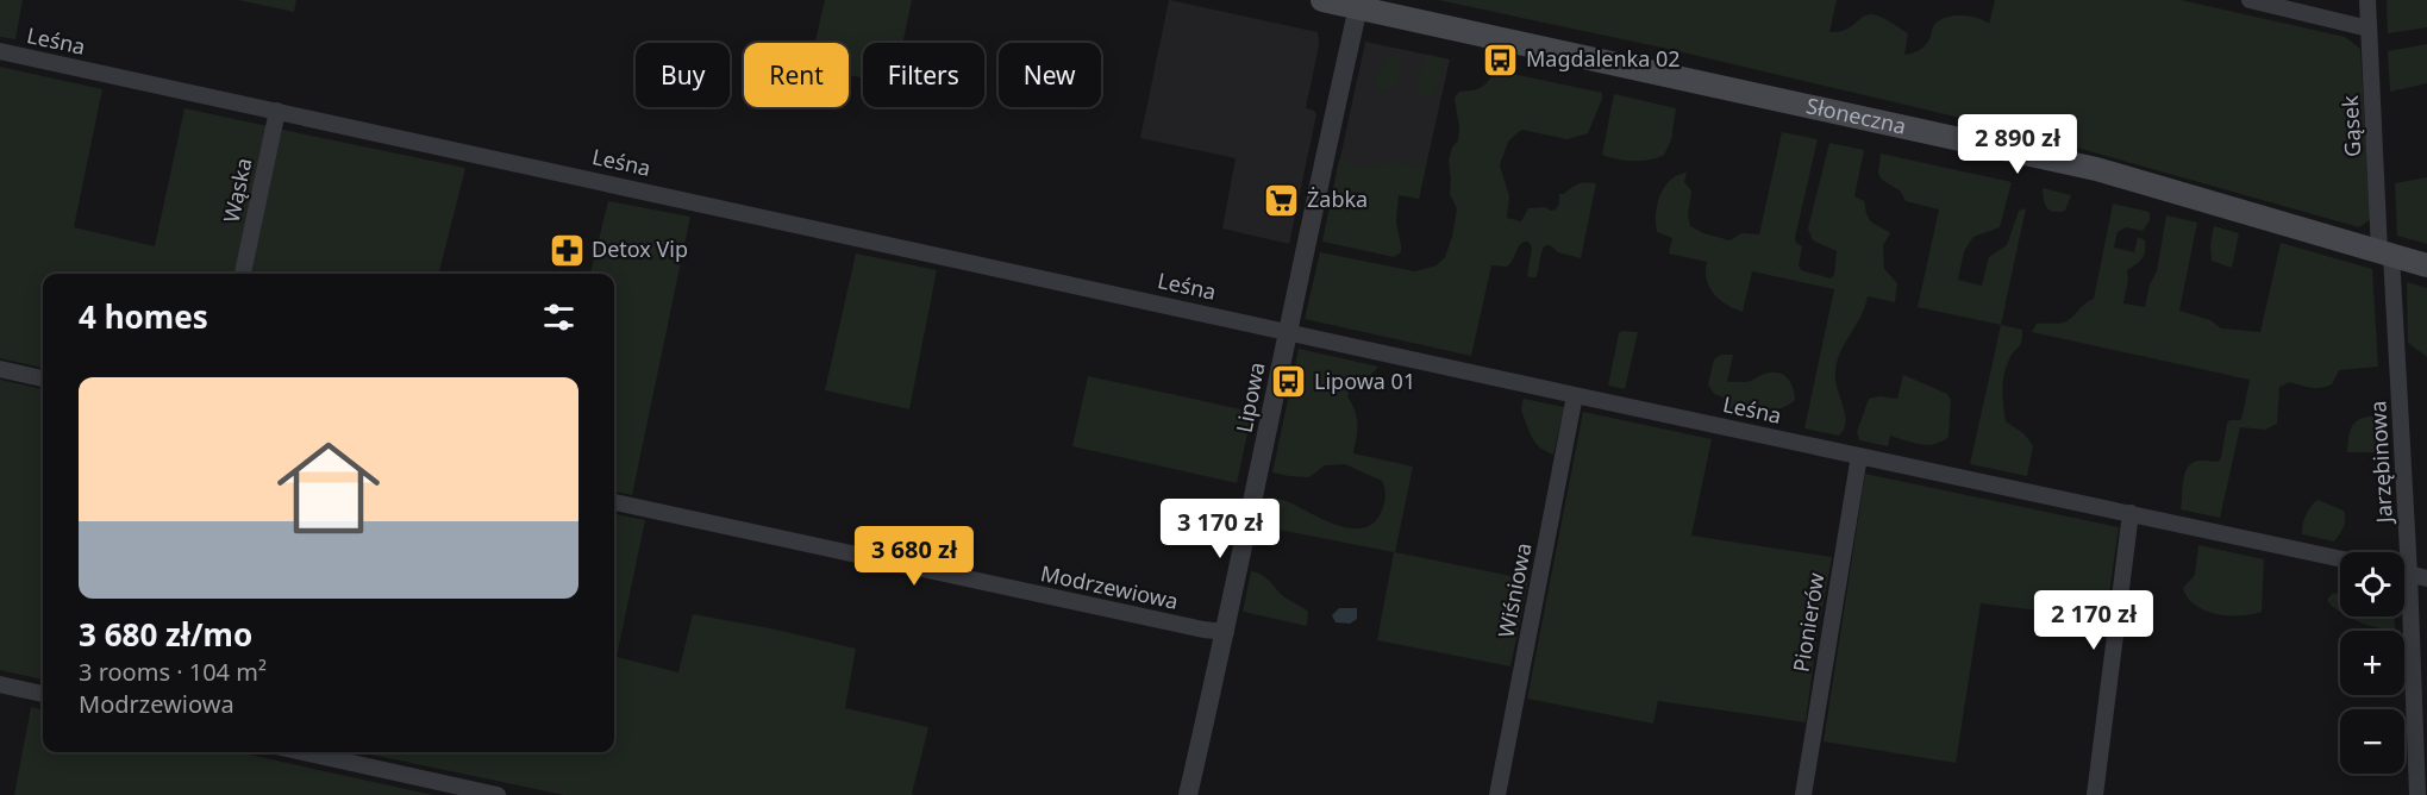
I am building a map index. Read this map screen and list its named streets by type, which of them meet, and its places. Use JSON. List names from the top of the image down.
{
  "streets": {
    "main road": ["Słoneczna"],
    "street": [
      "Leśna",
      "Gąsek",
      "Wąska",
      "Lipowa",
      "Jarzębinowa",
      "Modrzewiowa",
      "Wiśniowa",
      "Pionierów"
    ]
  },
  "crossings": [
    ["Leśna", "Wąska"],
    ["Leśna", "Lipowa"],
    ["Leśna", "Wiśniowa"],
    ["Leśna", "Pionierów"],
    ["Słoneczna", "Gąsek"],
    ["Słoneczna", "Lipowa"],
    ["Słoneczna", "Jarzębinowa"],
    ["Gąsek", "Jarzębinowa"],
    ["Lipowa", "Modrzewiowa"]
  ],
  "places": {
    "bus stop": ["Magdalenka 02", "Lipowa 01"],
    "supermarket": ["Żabka"],
    "pharmacy": ["Detox Vip"]
  },
  "page": {
    "chip": [
      "Buy",
      "Rent",
      "Filters",
      "New"
    ],
    "price": [
      "2 890 zł",
      "3 170 zł",
      "3 680 zł",
      "2 170 zł"
    ],
    "heading": "4 homes",
    "list": [
      {
        "name": "3 680 zł/mo",
        "note": "3 rooms · 104 m² · Modrzewiowa"
      }
    ],
    "map_buttons": ["+", "−"]
  }
}
